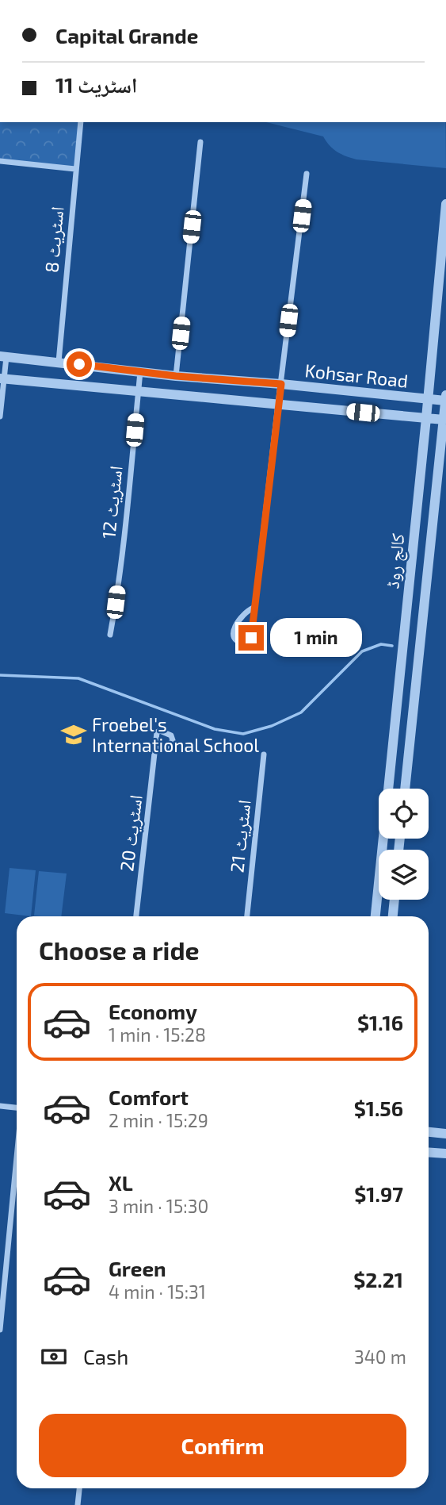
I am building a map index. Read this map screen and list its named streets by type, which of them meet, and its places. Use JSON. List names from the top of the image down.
{
  "streets": {
    "street": [
      "اسٹریٹ 8",
      "Kohsar Road",
      "اسٹریٹ 12",
      "کالج روڈ",
      "اسٹریٹ 20",
      "اسٹریٹ 21"
    ]
  },
  "crossings": [
    ["اسٹریٹ 8", "Kohsar Road"],
    ["Kohsar Road", "اسٹریٹ 12"],
    ["Kohsar Road", "کالج روڈ"]
  ],
  "places": {
    "school or university": ["Froebel's International School"]
  },
  "page": {
    "banner": ["Capital Grande", "اسٹریٹ 11"],
    "bubble": "1 min",
    "heading": "Choose a ride",
    "list": [
      {
        "name": "Economy",
        "note": "1 min · 15:28",
        "value": "$1.16"
      },
      {
        "name": "Comfort",
        "note": "2 min · 15:29",
        "value": "$1.56"
      },
      {
        "name": "XL",
        "note": "3 min · 15:30",
        "value": "$1.97"
      },
      {
        "name": "Green",
        "note": "4 min · 15:31",
        "value": "$2.21"
      }
    ],
    "pay": ["Cash", "340 m"],
    "buttons": "Confirm"
  }
}
